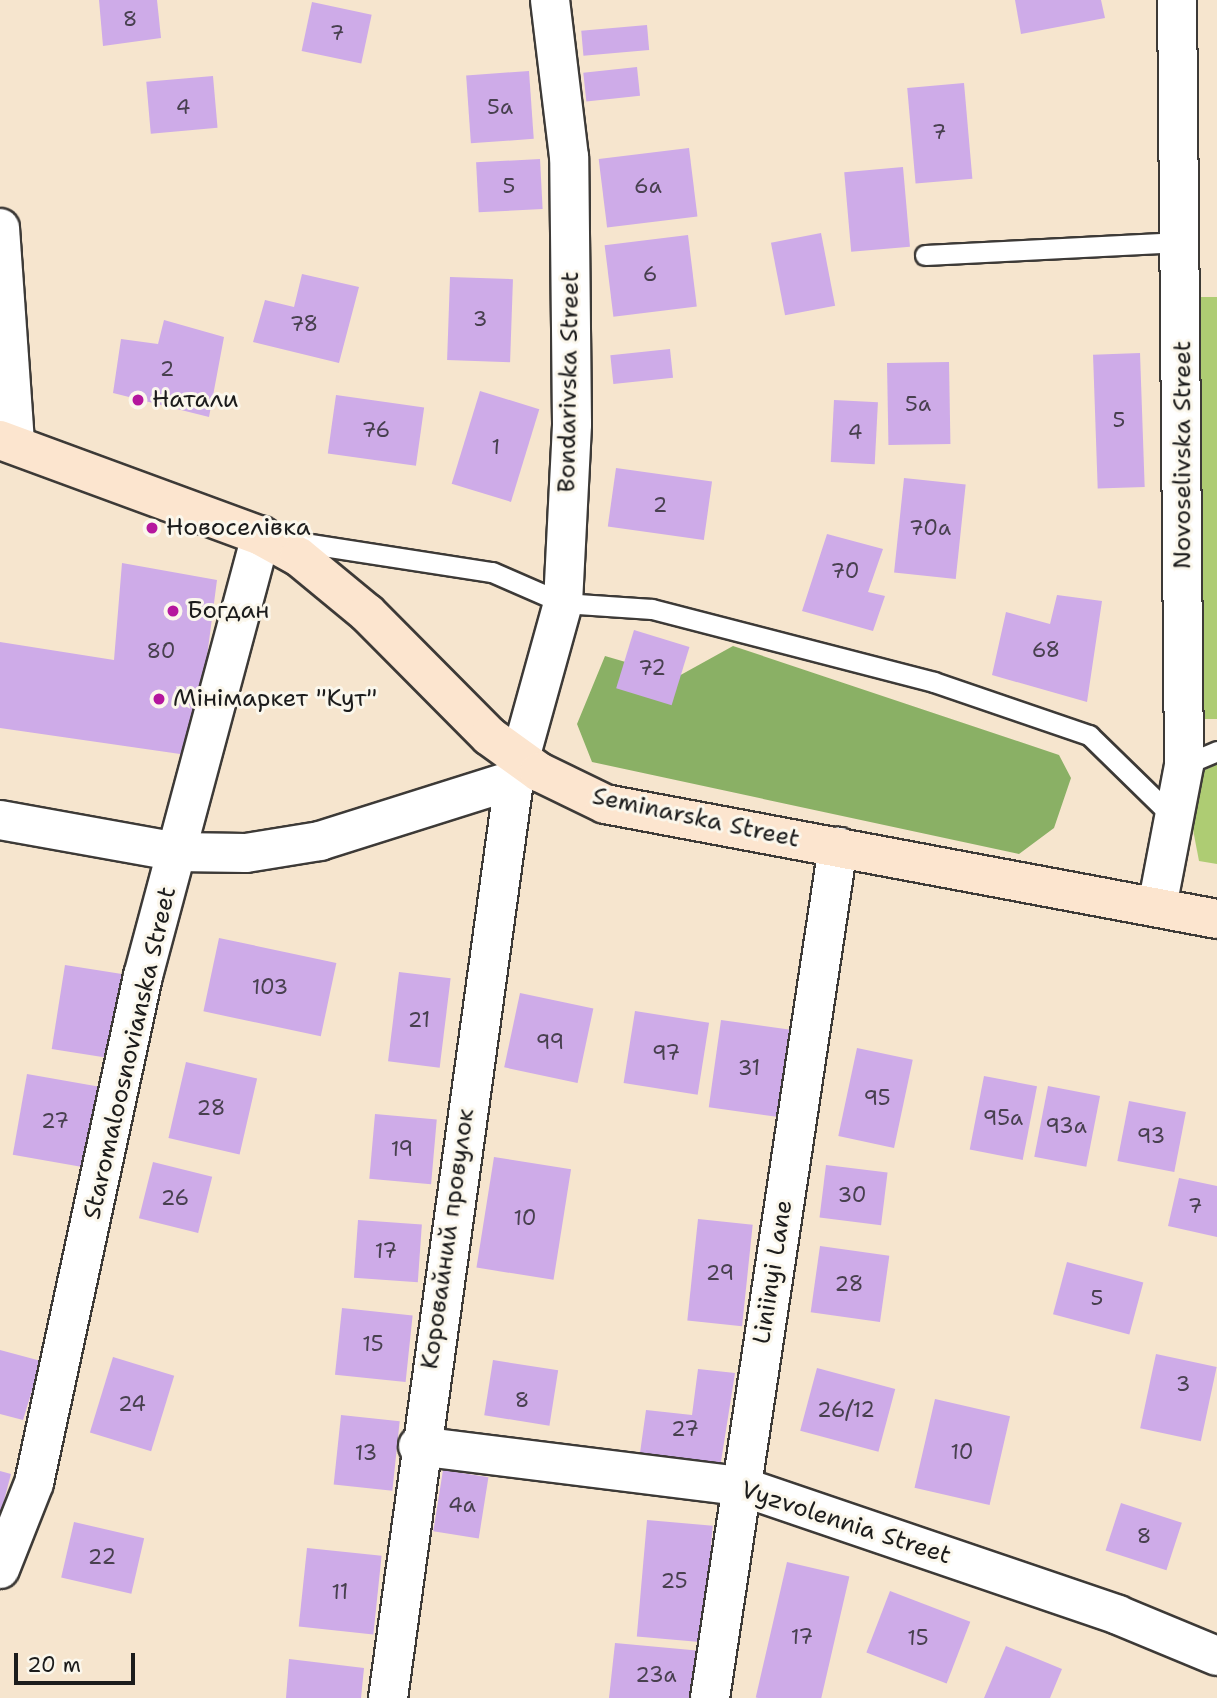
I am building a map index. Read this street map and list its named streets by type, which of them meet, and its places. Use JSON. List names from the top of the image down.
{
  "streets": {
    "street": [
      "Bondarivska Street",
      "Novoselivska Street",
      "Seminarska Street",
      "Staromaloosnovianska Street",
      "Коровайний провулок",
      "Liniinyi Lane",
      "Vyzvolennia Street"
    ]
  },
  "crossings": [
    ["Bondarivska Street", "Seminarska Street"],
    ["Bondarivska Street", "Коровайний провулок"],
    ["Novoselivska Street", "Seminarska Street"],
    ["Seminarska Street", "Staromaloosnovianska Street"],
    ["Seminarska Street", "Коровайний провулок"],
    ["Seminarska Street", "Liniinyi Lane"],
    ["Коровайний провулок", "Vyzvolennia Street"],
    ["Liniinyi Lane", "Vyzvolennia Street"]
  ],
  "places": [
    "Натали",
    "Новоселівка",
    "Богдан",
    "Мінімаркет \"Кут\""
  ],
  "house_numbers": [
    "8",
    "7",
    "4",
    "5а",
    "7",
    "5",
    "6а",
    "6",
    "3",
    "78",
    "2",
    "5а",
    "5",
    "76",
    "4",
    "1",
    "2",
    "70а",
    "70",
    "68",
    "80",
    "72",
    "103",
    "21",
    "99",
    "97",
    "31",
    "95",
    "28",
    "95а",
    "27",
    "93а",
    "93",
    "19",
    "30",
    "26",
    "7",
    "10",
    "17",
    "29",
    "28",
    "5",
    "15",
    "3",
    "8",
    "24",
    "26/12",
    "27",
    "10",
    "13",
    "4а",
    "8",
    "22",
    "25",
    "11",
    "17",
    "15",
    "23а"
  ],
  "scale_bar": "20 m"
}
